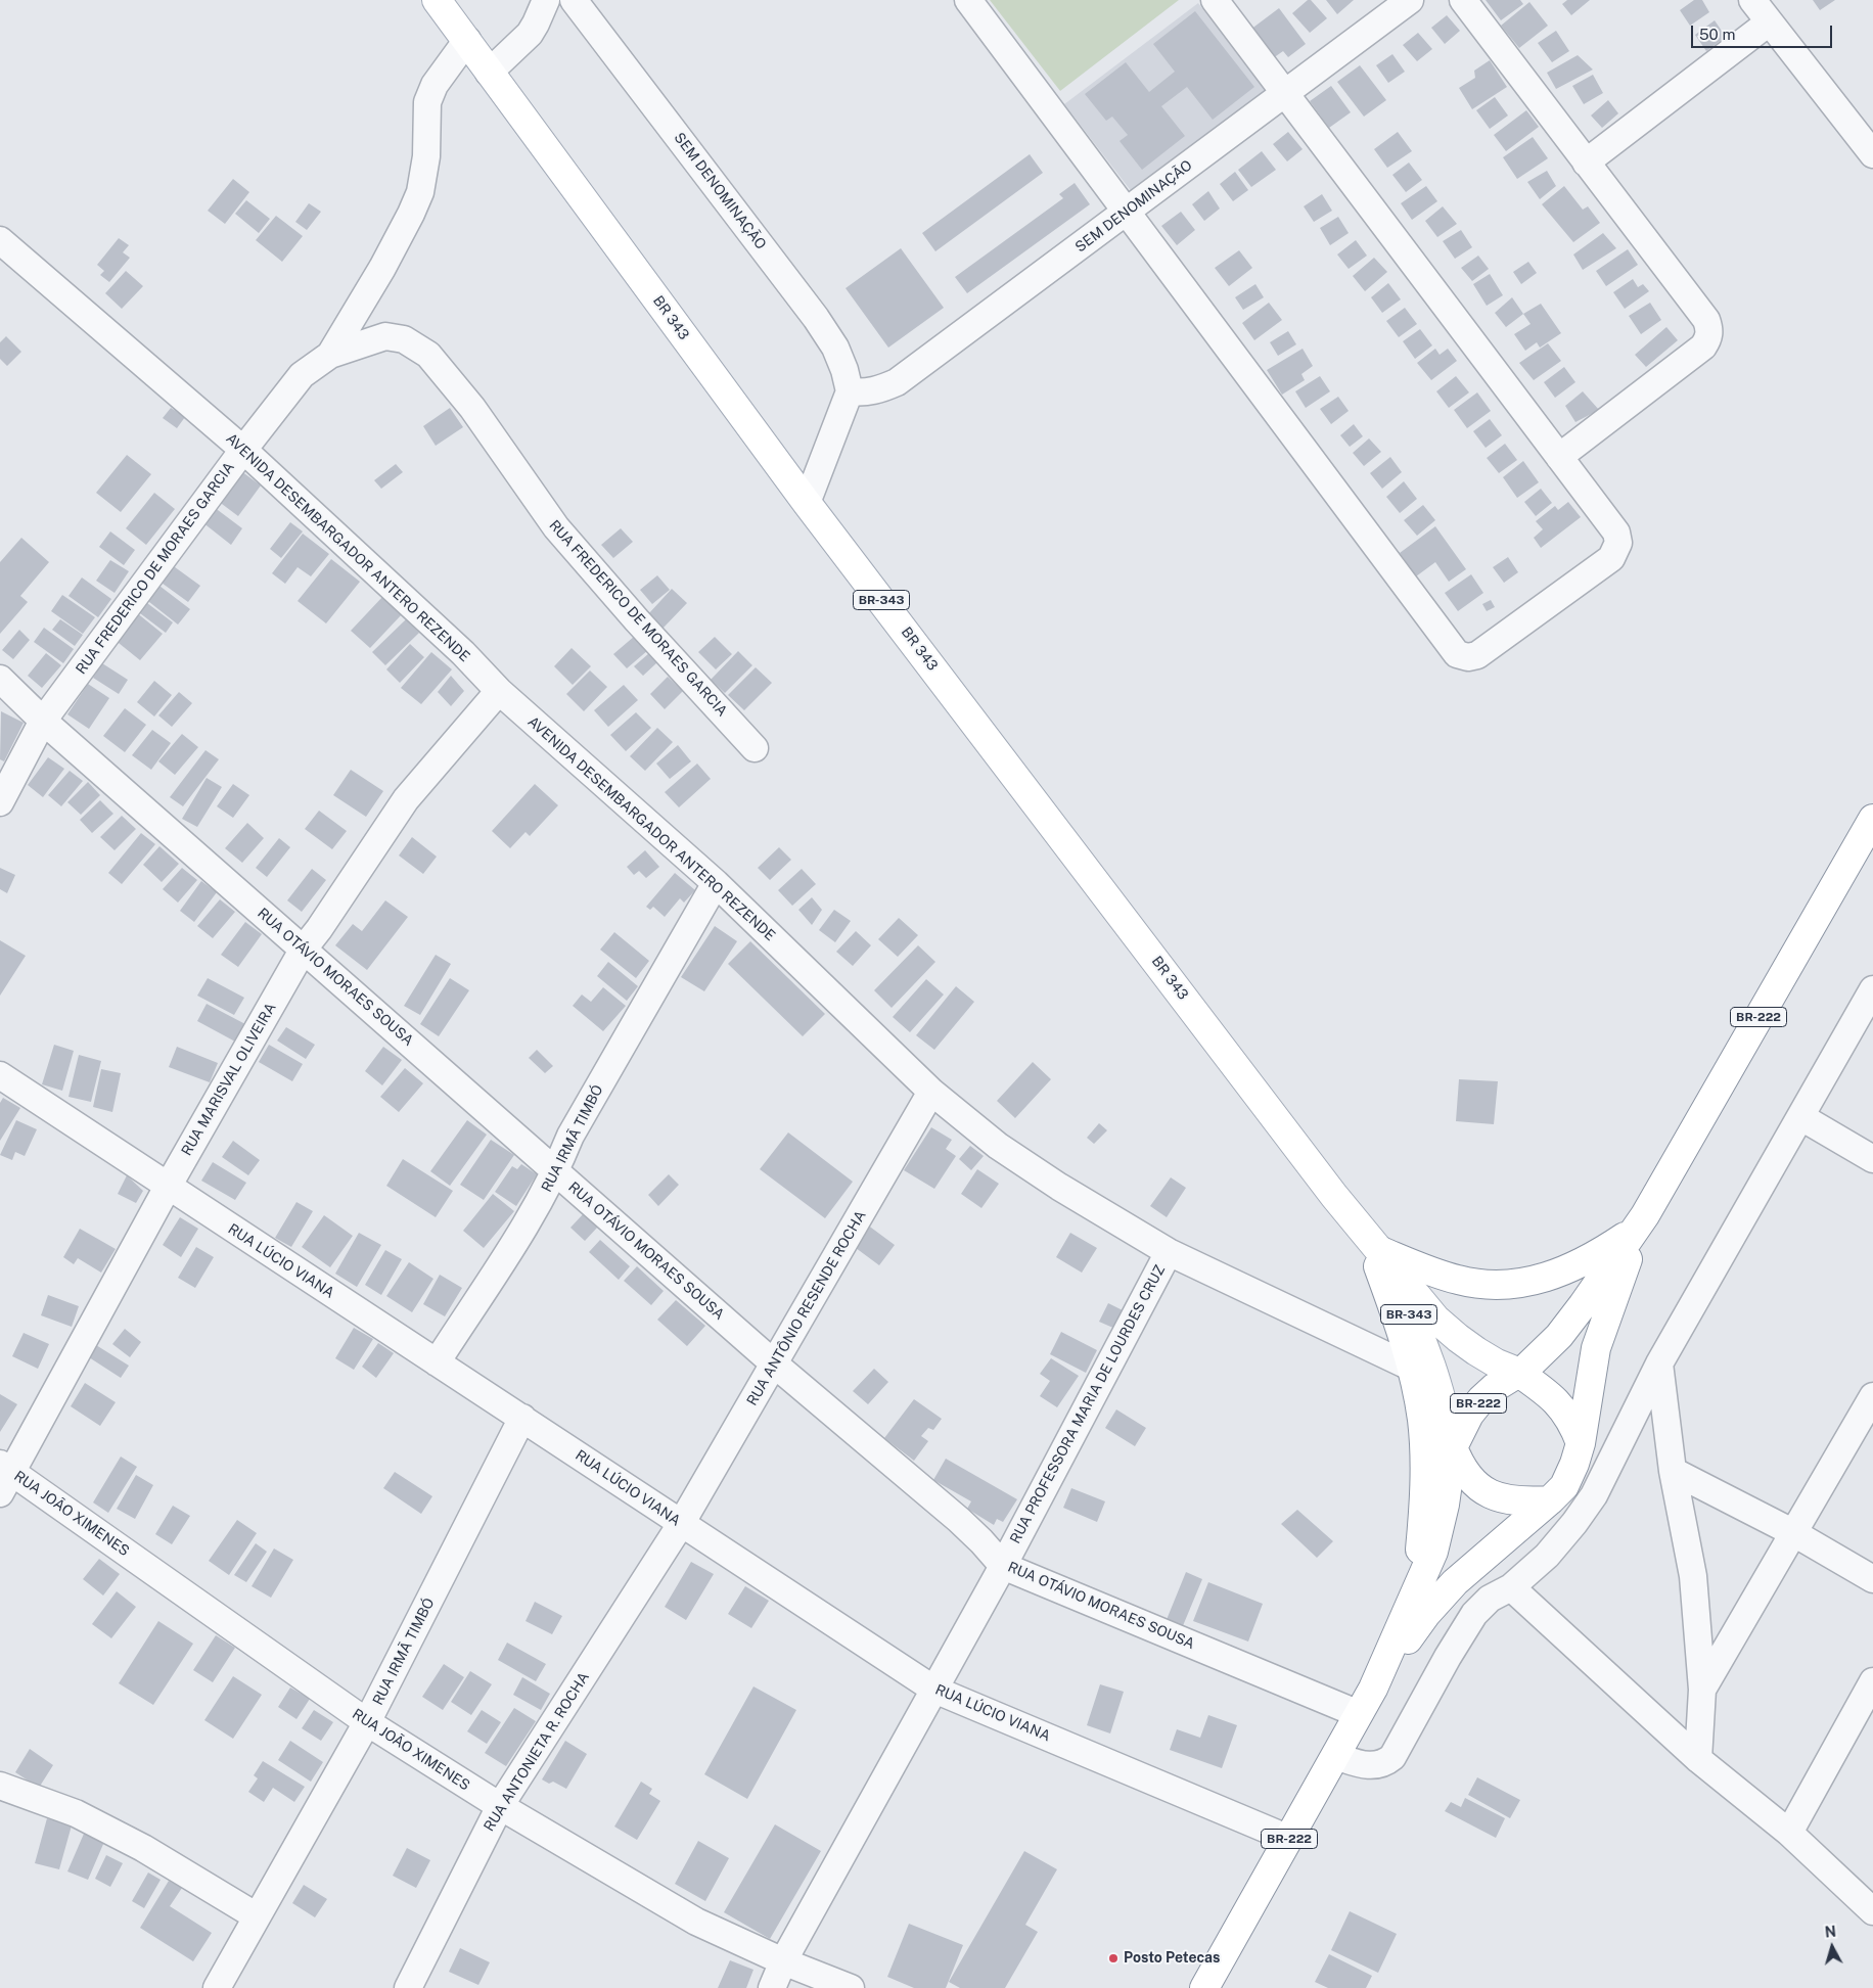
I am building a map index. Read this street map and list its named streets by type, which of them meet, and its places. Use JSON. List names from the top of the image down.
{
  "streets": {
    "main road": ["BR 343", "BR-343", "BR-222"],
    "street": [
      "SEM DENOMINAÇÃO",
      "AVENIDA DESEMBARGADOR ANTERO REZENDE",
      "RUA FREDERICO DE MORAES GARCIA",
      "RUA OTÁVIO MORAES SOUSA",
      "RUA MARISVAL OLIVEIRA",
      "RUA IRMÃ TIMBÓ",
      "RUA LÚCIO VIANA",
      "RUA ANTÔNIO RESENDE ROCHA",
      "RUA PROFESSORA MARIA DE LOURDES CRUZ",
      "RUA JOÃO XIMENES",
      "RUA ANTONIETA R. ROCHA"
    ]
  },
  "crossings": [
    ["BR 343", "BR-343"],
    ["AVENIDA DESEMBARGADOR ANTERO REZENDE", "RUA FREDERICO DE MORAES GARCIA"],
    ["AVENIDA DESEMBARGADOR ANTERO REZENDE", "RUA MARISVAL OLIVEIRA"],
    ["AVENIDA DESEMBARGADOR ANTERO REZENDE", "RUA IRMÃ TIMBÓ"],
    ["AVENIDA DESEMBARGADOR ANTERO REZENDE", "RUA ANTÔNIO RESENDE ROCHA"],
    ["AVENIDA DESEMBARGADOR ANTERO REZENDE", "RUA PROFESSORA MARIA DE LOURDES CRUZ"],
    ["RUA FREDERICO DE MORAES GARCIA", "RUA OTÁVIO MORAES SOUSA"],
    ["BR-343", "BR-222"],
    ["RUA OTÁVIO MORAES SOUSA", "BR-222"],
    ["RUA OTÁVIO MORAES SOUSA", "RUA MARISVAL OLIVEIRA"],
    ["RUA OTÁVIO MORAES SOUSA", "RUA IRMÃ TIMBÓ"],
    ["RUA OTÁVIO MORAES SOUSA", "RUA ANTÔNIO RESENDE ROCHA"],
    ["RUA OTÁVIO MORAES SOUSA", "RUA PROFESSORA MARIA DE LOURDES CRUZ"],
    ["BR-222", "RUA LÚCIO VIANA"],
    ["RUA MARISVAL OLIVEIRA", "RUA LÚCIO VIANA"],
    ["RUA MARISVAL OLIVEIRA", "RUA JOÃO XIMENES"],
    ["RUA IRMÃ TIMBÓ", "RUA LÚCIO VIANA"],
    ["RUA IRMÃ TIMBÓ", "RUA JOÃO XIMENES"],
    ["RUA LÚCIO VIANA", "RUA ANTÔNIO RESENDE ROCHA"],
    ["RUA LÚCIO VIANA", "RUA PROFESSORA MARIA DE LOURDES CRUZ"],
    ["RUA LÚCIO VIANA", "RUA ANTONIETA R. ROCHA"],
    ["RUA ANTÔNIO RESENDE ROCHA", "RUA ANTONIETA R. ROCHA"],
    ["RUA PROFESSORA MARIA DE LOURDES CRUZ", "RUA JOÃO XIMENES"],
    ["RUA JOÃO XIMENES", "RUA ANTONIETA R. ROCHA"]
  ],
  "places": ["Posto Petecas"],
  "scale_bar": "50 m",
  "north": "top"
}
